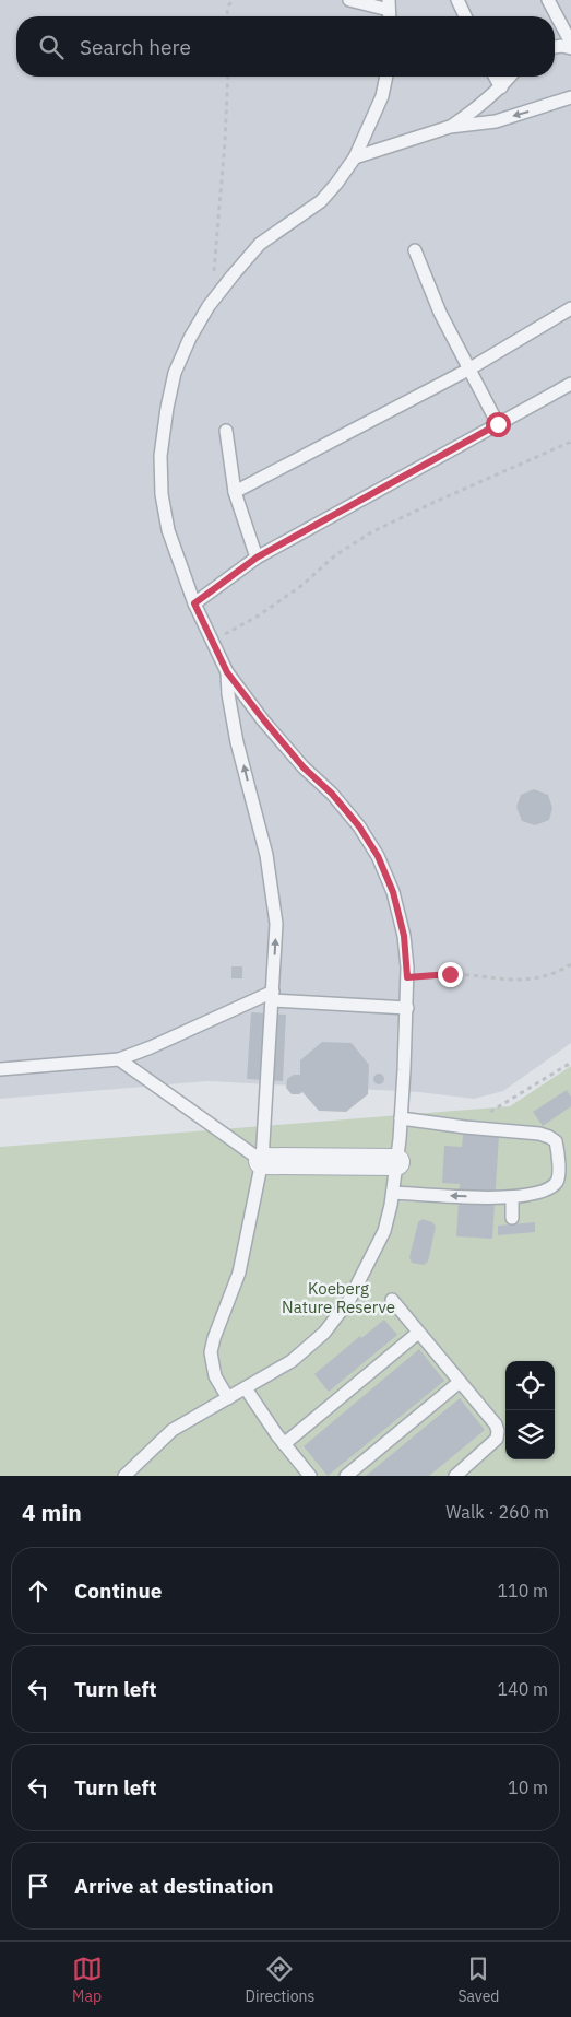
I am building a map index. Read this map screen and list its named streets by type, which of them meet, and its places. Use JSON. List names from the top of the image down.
{
  "parks": ["Koeberg Nature Reserve"],
  "page": {
    "search": "Search here",
    "heading": ["4 min", "Walk · 260 m"],
    "list": [
      ["Continue", "110 m"],
      ["Turn left", "140 m"],
      ["Turn left", "10 m"],
      "Arrive at destination"
    ],
    "nav": ["Map", "Directions", "Saved"]
  }
}
